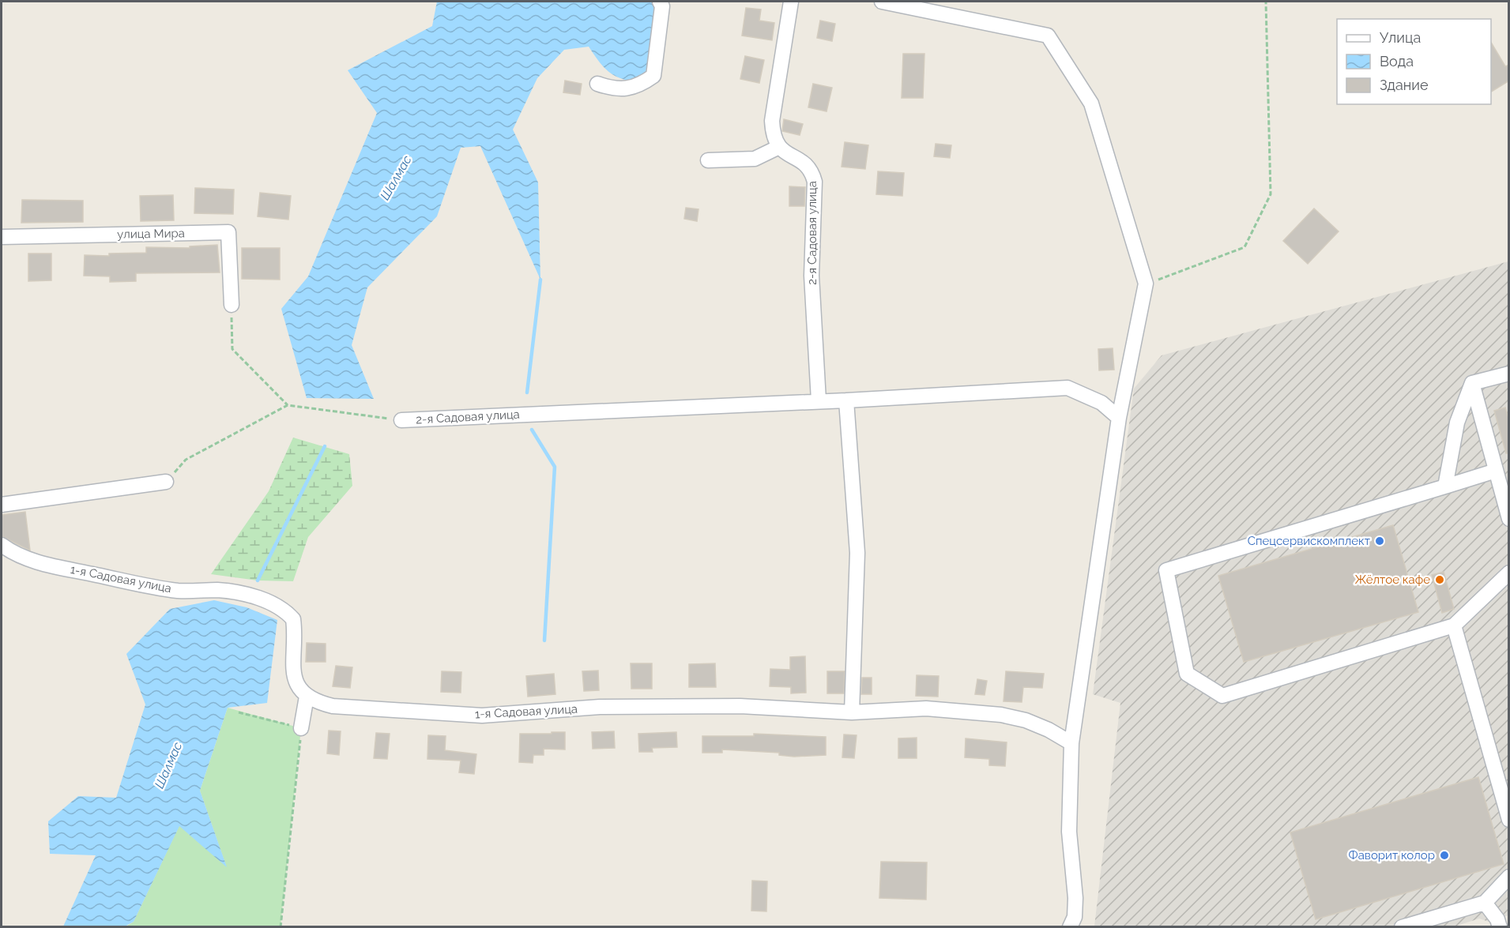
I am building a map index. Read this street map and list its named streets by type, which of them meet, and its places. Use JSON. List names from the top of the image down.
{
  "streets": {
    "street": ["2-я Садовая улица", "улица Мира", "1-я Садовая улица"]
  },
  "water": ["Шалмас"],
  "places": ["Спецсервискомплект", "Жёлтое кафе", "Фаворит колор"],
  "legend": ["Улица", "Вода", "Здание"]
}
